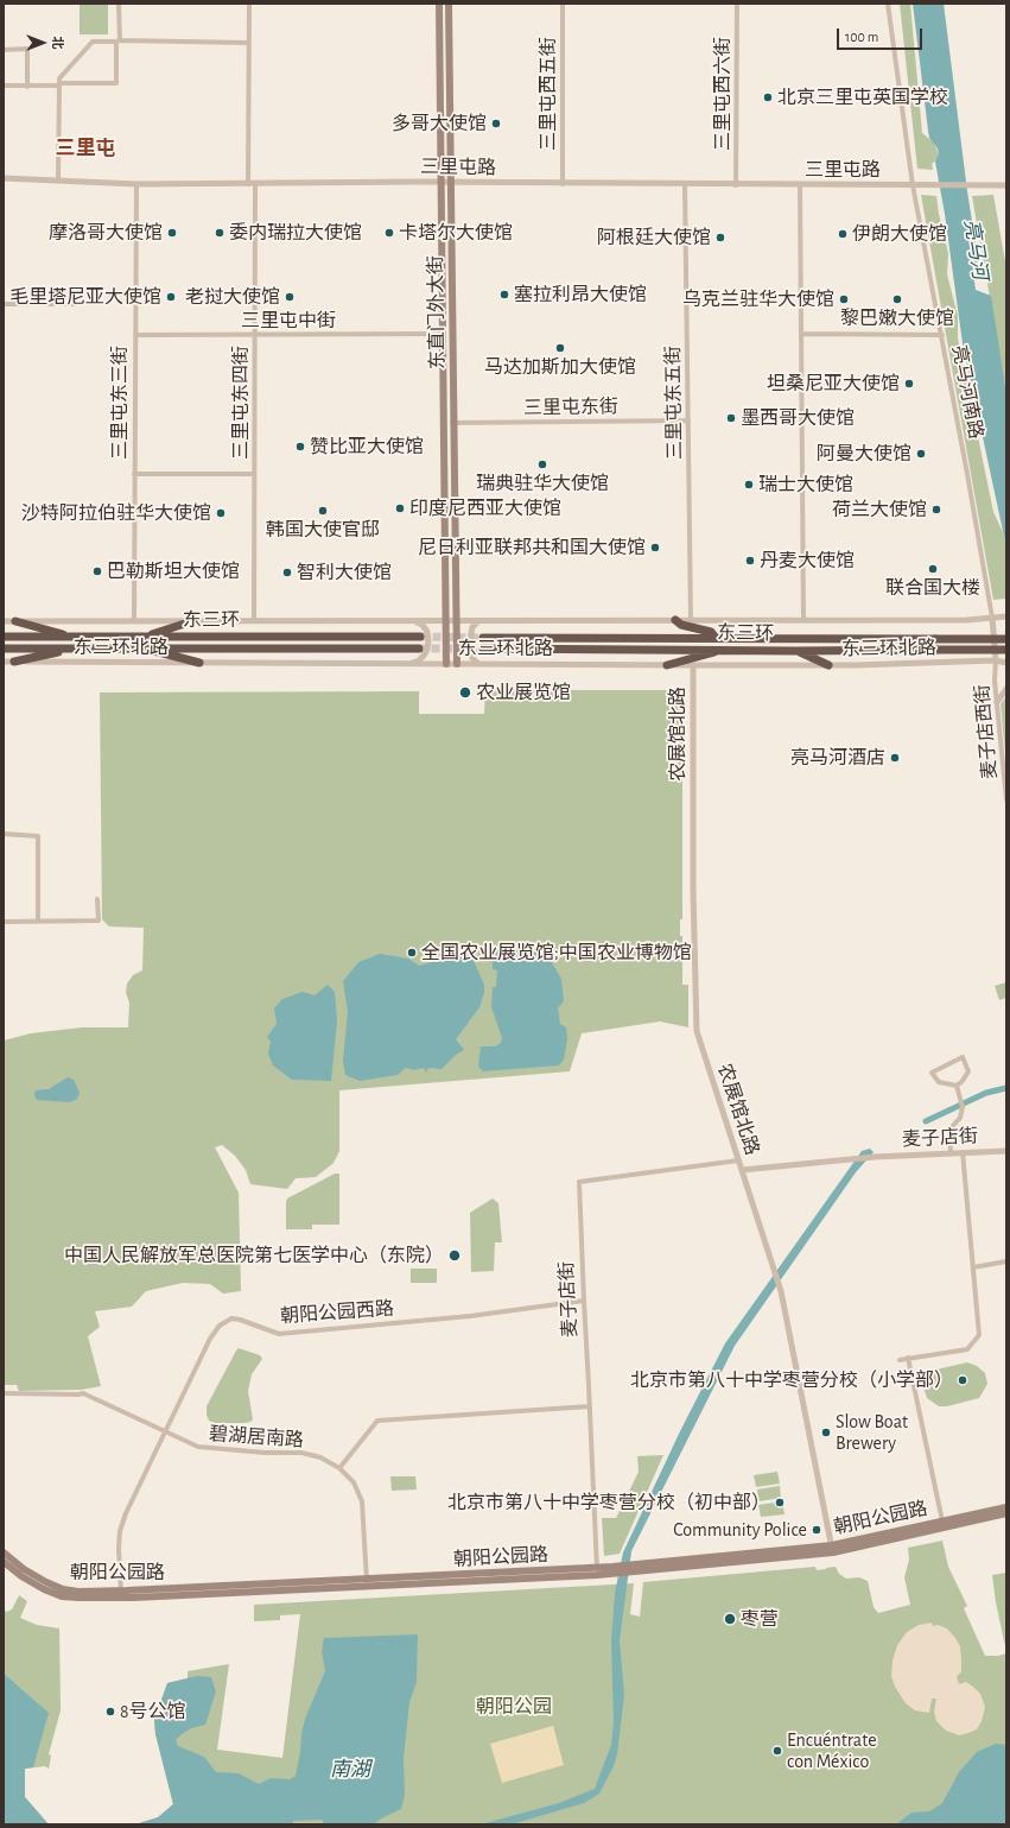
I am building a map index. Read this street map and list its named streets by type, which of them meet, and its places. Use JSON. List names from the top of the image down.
{
  "streets": {
    "highway": ["东三环"],
    "main road": ["东直门外大街", "朝阳公园路"],
    "street": [
      "三里屯西五街",
      "三里屯西六街",
      "三里屯路",
      "三里屯中街",
      "亮马河南路",
      "三里屯东三街",
      "三里屯东四街",
      "三里屯东五街",
      "三里屯东街",
      "东三环北路",
      "麦子店西街",
      "农展馆北路",
      "麦子店街",
      "朝阳公园西路",
      "碧湖居南路"
    ]
  },
  "crossings": [
    ["三里屯西五街", "三里屯路"],
    ["三里屯西六街", "三里屯路"],
    ["三里屯路", "东直门外大街"],
    ["三里屯路", "亮马河南路"],
    ["三里屯路", "三里屯东三街"],
    ["三里屯路", "三里屯东四街"],
    ["三里屯路", "三里屯东五街"],
    ["东直门外大街", "三里屯中街"],
    ["东直门外大街", "三里屯东街"],
    ["东直门外大街", "东三环北路"],
    ["三里屯中街", "三里屯东三街"],
    ["三里屯中街", "三里屯东四街"],
    ["亮马河南路", "东三环北路"],
    ["三里屯东三街", "东三环北路"],
    ["三里屯东四街", "东三环北路"],
    ["三里屯东五街", "三里屯东街"],
    ["三里屯东五街", "东三环北路"],
    ["东三环北路", "麦子店西街"],
    ["东三环北路", "农展馆北路"],
    ["农展馆北路", "麦子店街"],
    ["农展馆北路", "朝阳公园路"],
    ["麦子店街", "朝阳公园西路"],
    ["麦子店街", "朝阳公园路"],
    ["朝阳公园西路", "碧湖居南路"],
    ["朝阳公园西路", "朝阳公园路"],
    ["碧湖居南路", "朝阳公园路"]
  ],
  "districts": ["三里屯"],
  "water": ["亮马河", "南湖"],
  "parks": ["朝阳公园"],
  "places": [
    "北京三里屯英国学校",
    "多哥大使馆",
    "摩洛哥大使馆",
    "委内瑞拉大使馆",
    "卡塔尔大使馆",
    "伊朗大使馆",
    "阿根廷大使馆",
    "塞拉利昂大使馆",
    "毛里塔尼亚大使馆",
    "老挝大使馆",
    "乌克兰驻华大使馆",
    "黎巴嫩大使馆",
    "马达加斯加大使馆",
    "坦桑尼亚大使馆",
    "墨西哥大使馆",
    "赞比亚大使馆",
    "阿曼大使馆",
    "瑞典驻华大使馆",
    "瑞士大使馆",
    "印度尼西亚大使馆",
    "荷兰大使馆",
    "韩国大使官邸",
    "沙特阿拉伯驻华大使馆",
    "尼日利亚联邦共和国大使馆",
    "丹麦大使馆",
    "联合国大楼",
    "巴勒斯坦大使馆",
    "智利大使馆",
    "农业展览馆",
    "亮马河酒店",
    "全国农业展览馆;中国农业博物馆",
    "中国人民解放军总医院第七医学中心（东院）",
    "北京市第八十中学枣营分校（小学部）",
    "Slow Boat Brewery",
    "北京市第八十中学枣营分校（初中部）",
    "Community Police",
    "枣营",
    "8号公馆",
    "Encuéntrate con México"
  ],
  "scale_bar": "100 m",
  "north": "right"
}
